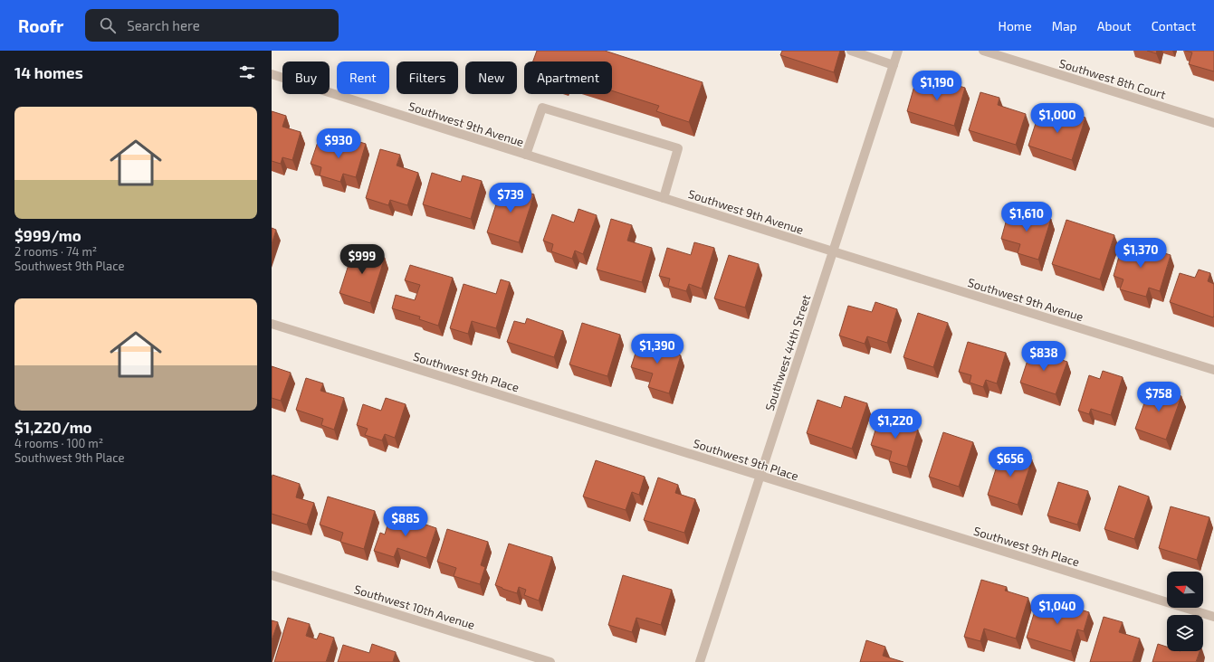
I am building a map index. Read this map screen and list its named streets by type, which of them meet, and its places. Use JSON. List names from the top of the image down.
{
  "streets": {
    "street": [
      "Southwest 8th Court",
      "Southwest 9th Avenue",
      "Southwest 44th Street",
      "Southwest 9th Place",
      "Southwest 10th Avenue"
    ]
  },
  "crossings": [
    ["Southwest 9th Avenue", "Southwest 44th Street"],
    ["Southwest 44th Street", "Southwest 9th Place"]
  ],
  "north": "left",
  "page": {
    "header": "Roofr",
    "search": "Search here",
    "nav": [
      "Home",
      "Map",
      "About",
      "Contact"
    ],
    "heading": "14 homes",
    "chip": [
      "Buy",
      "Rent",
      "Filters",
      "New",
      "Apartment"
    ],
    "price": [
      "$1,190",
      "$1,000",
      "$930",
      "$739",
      "$1,610",
      "$1,370",
      "$999",
      "$1,390",
      "$838",
      "$758",
      "$1,220",
      "$656",
      "$885",
      "$1,040"
    ],
    "list": [
      {
        "name": "$999/mo",
        "note": "2 rooms · 74 m² · Southwest 9th Place"
      },
      {
        "name": "$1,220/mo",
        "note": "4 rooms · 100 m² · Southwest 9th Place"
      }
    ]
  }
}
